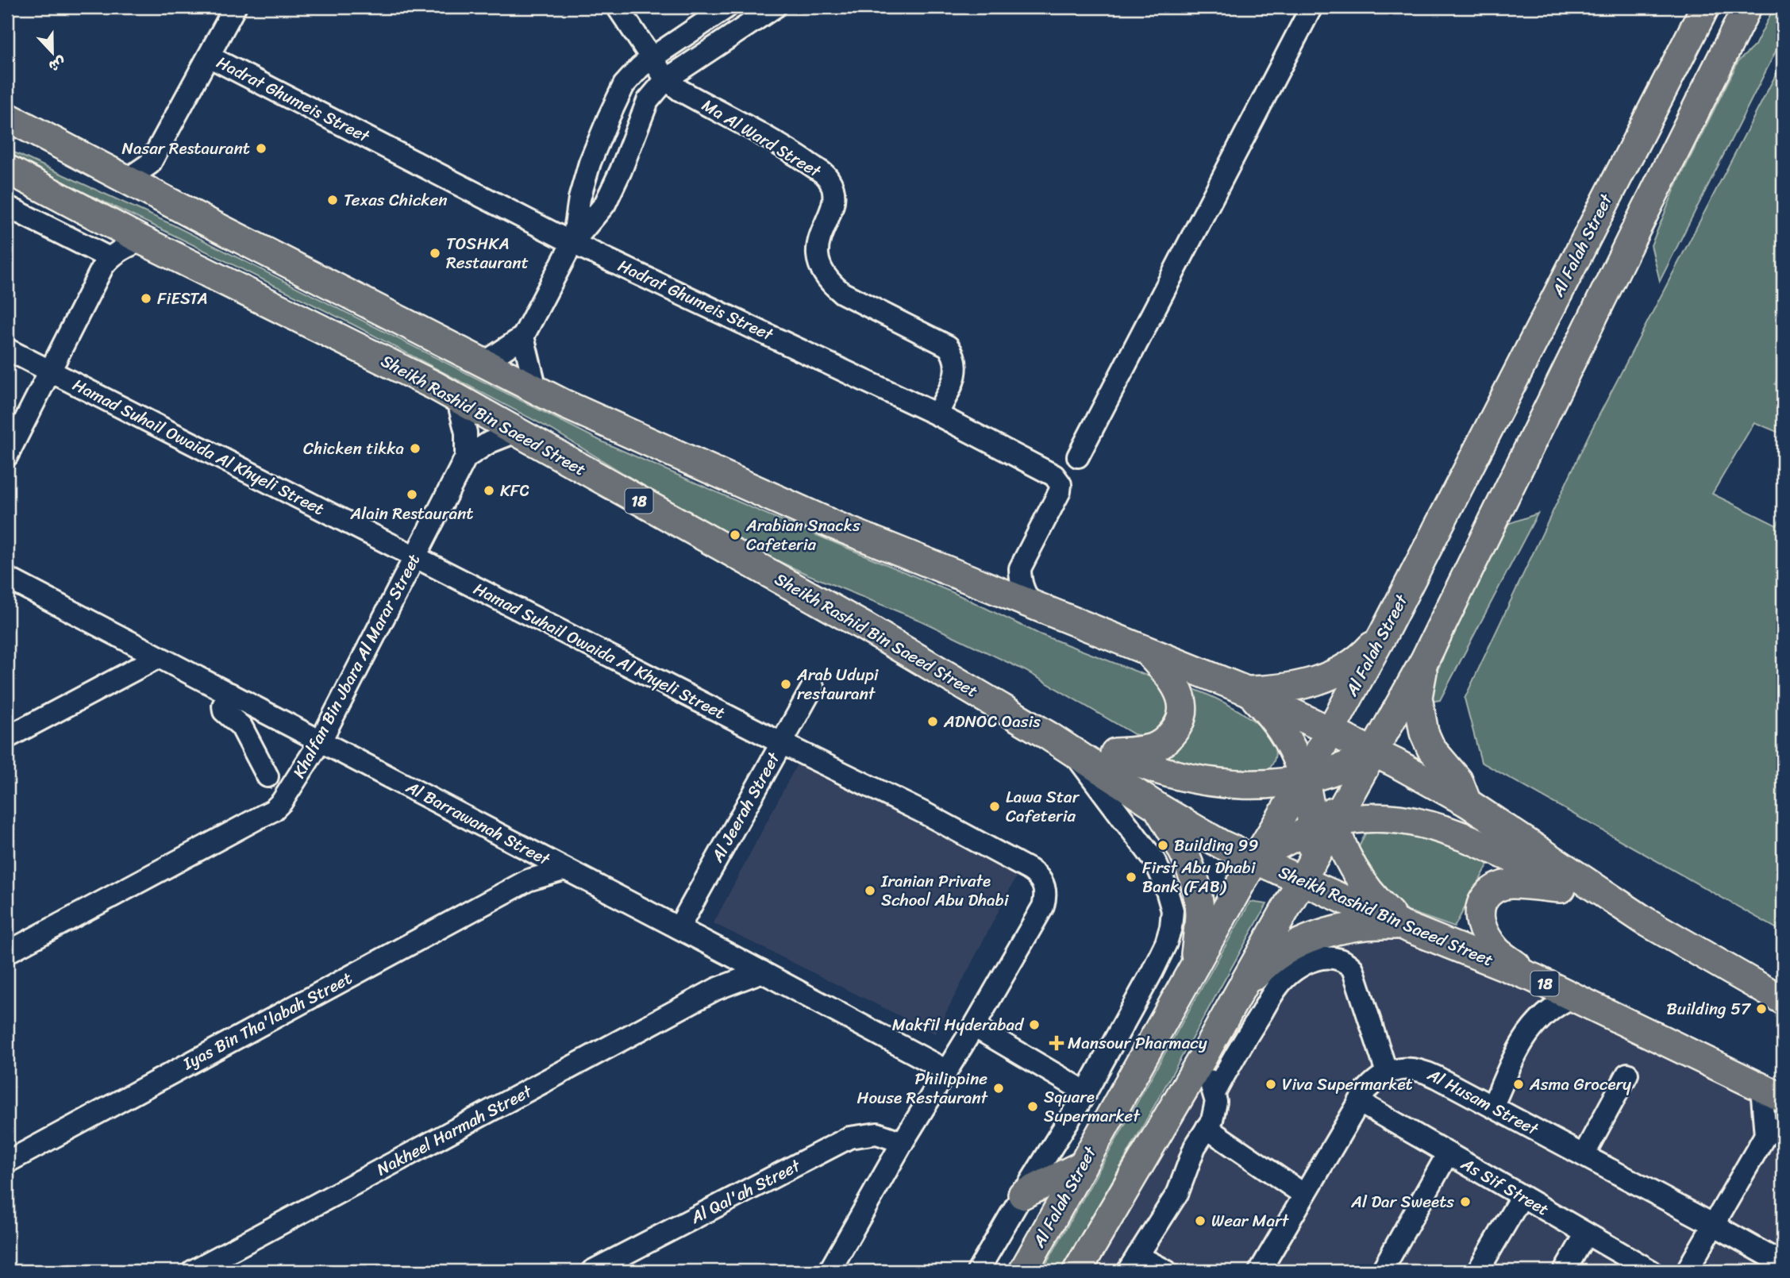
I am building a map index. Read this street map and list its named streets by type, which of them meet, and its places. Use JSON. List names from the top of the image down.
{
  "streets": {
    "main road": ["Al Falah Street", "Sheikh Rashid Bin Saeed Street", "18"],
    "street": [
      "Hadrat Ghumeis Street",
      "Ma Al Ward Street",
      "Hamad Suhail Owaida Al Khyeli Street",
      "Khalfan Bin Jbara Al Marar Street",
      "Al Jeerah Street",
      "Al Barrawanah Street",
      "Iyas Bin Tha'labah Street",
      "Al Husam Street",
      "Nakheel Harmah Street",
      "As Sif Street",
      "Al Qal'ah Street"
    ]
  },
  "crossings": [
    ["Hadrat Ghumeis Street", "Ma Al Ward Street"],
    ["Al Falah Street", "Sheikh Rashid Bin Saeed Street"],
    ["Sheikh Rashid Bin Saeed Street", "Khalfan Bin Jbara Al Marar Street"],
    ["Hamad Suhail Owaida Al Khyeli Street", "Khalfan Bin Jbara Al Marar Street"],
    ["Hamad Suhail Owaida Al Khyeli Street", "Al Jeerah Street"],
    ["Hamad Suhail Owaida Al Khyeli Street", "Al Barrawanah Street"],
    ["Hamad Suhail Owaida Al Khyeli Street", "Al Qal'ah Street"],
    ["Khalfan Bin Jbara Al Marar Street", "Al Barrawanah Street"],
    ["Al Jeerah Street", "Al Barrawanah Street"],
    ["Al Barrawanah Street", "Iyas Bin Tha'labah Street"],
    ["Al Barrawanah Street", "Nakheel Harmah Street"]
  ],
  "places": {
    "other": [
      "Nasar Restaurant",
      "Texas Chicken",
      "TOSHKA Restaurant",
      "FiESTA",
      "Chicken tikka",
      "KFC",
      "Alain Restaurant",
      "Arabian Snacks Cafeteria",
      "Arab Udupi restaurant",
      "ADNOC Oasis",
      "Lawa Star Cafeteria",
      "Building 99",
      "First Abu Dhabi Bank (FAB)",
      "Iranian Private School Abu Dhabi",
      "Building 57",
      "Makfil Hyderabad",
      "Viva Supermarket",
      "Asma Grocery",
      "Philippine House Restaurant",
      "Square Supermarket",
      "Al Dar Sweets",
      "Wear Mart"
    ],
    "health": ["Mansour Pharmacy"]
  },
  "north": "bottom"
}
